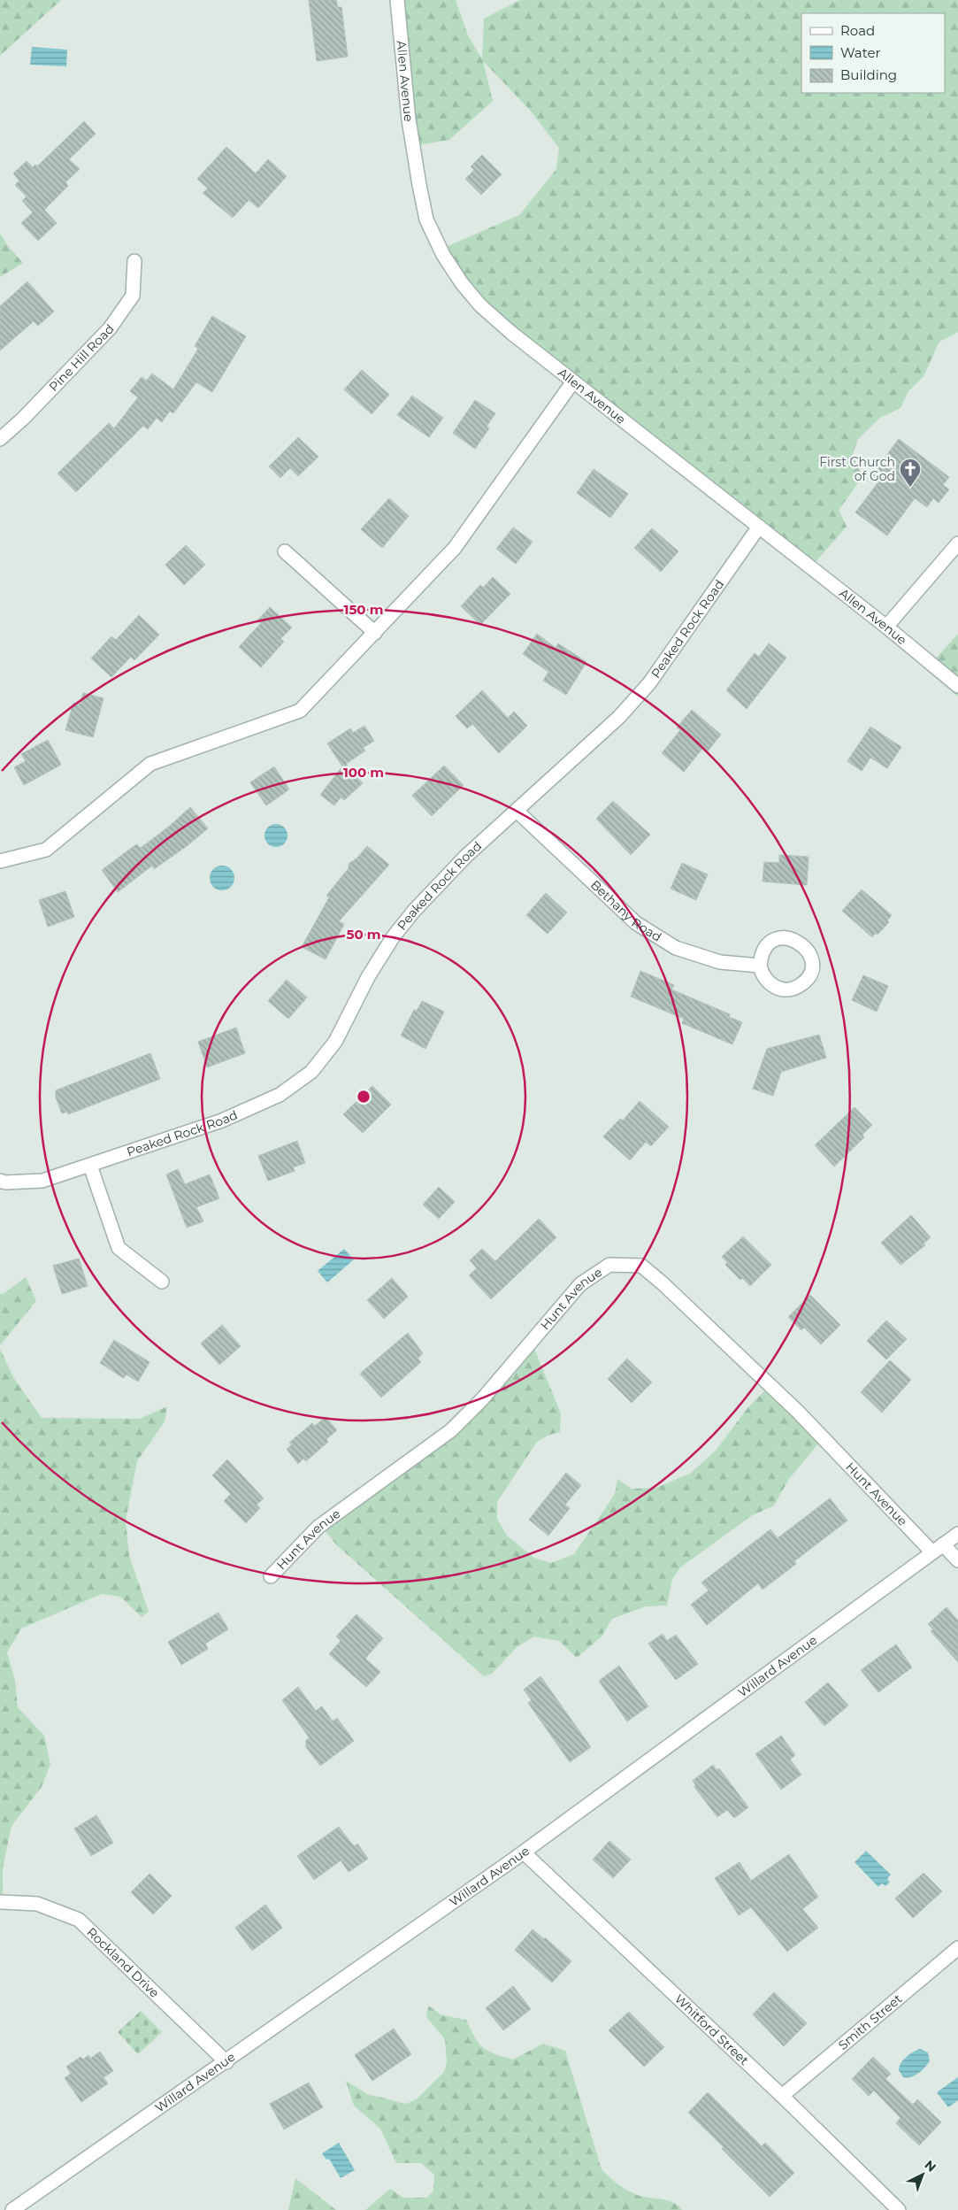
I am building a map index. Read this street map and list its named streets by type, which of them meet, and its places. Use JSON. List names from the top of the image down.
{
  "streets": {
    "street": [
      "Allen Avenue",
      "Pine Hill Road",
      "Peaked Rock Road",
      "Bethany Road",
      "Hunt Avenue",
      "Willard Avenue",
      "Rockland Drive",
      "Smith Street",
      "Whitford Street"
    ]
  },
  "crossings": [
    ["Allen Avenue", "Peaked Rock Road"],
    ["Peaked Rock Road", "Bethany Road"],
    ["Hunt Avenue", "Willard Avenue"],
    ["Willard Avenue", "Rockland Drive"],
    ["Willard Avenue", "Whitford Street"],
    ["Smith Street", "Whitford Street"]
  ],
  "places": {
    "church": ["First Church of God"]
  },
  "legend": ["Road", "Water", "Building"],
  "north": "top right",
  "rings": ["150 m", "100 m", "50 m"]
}
